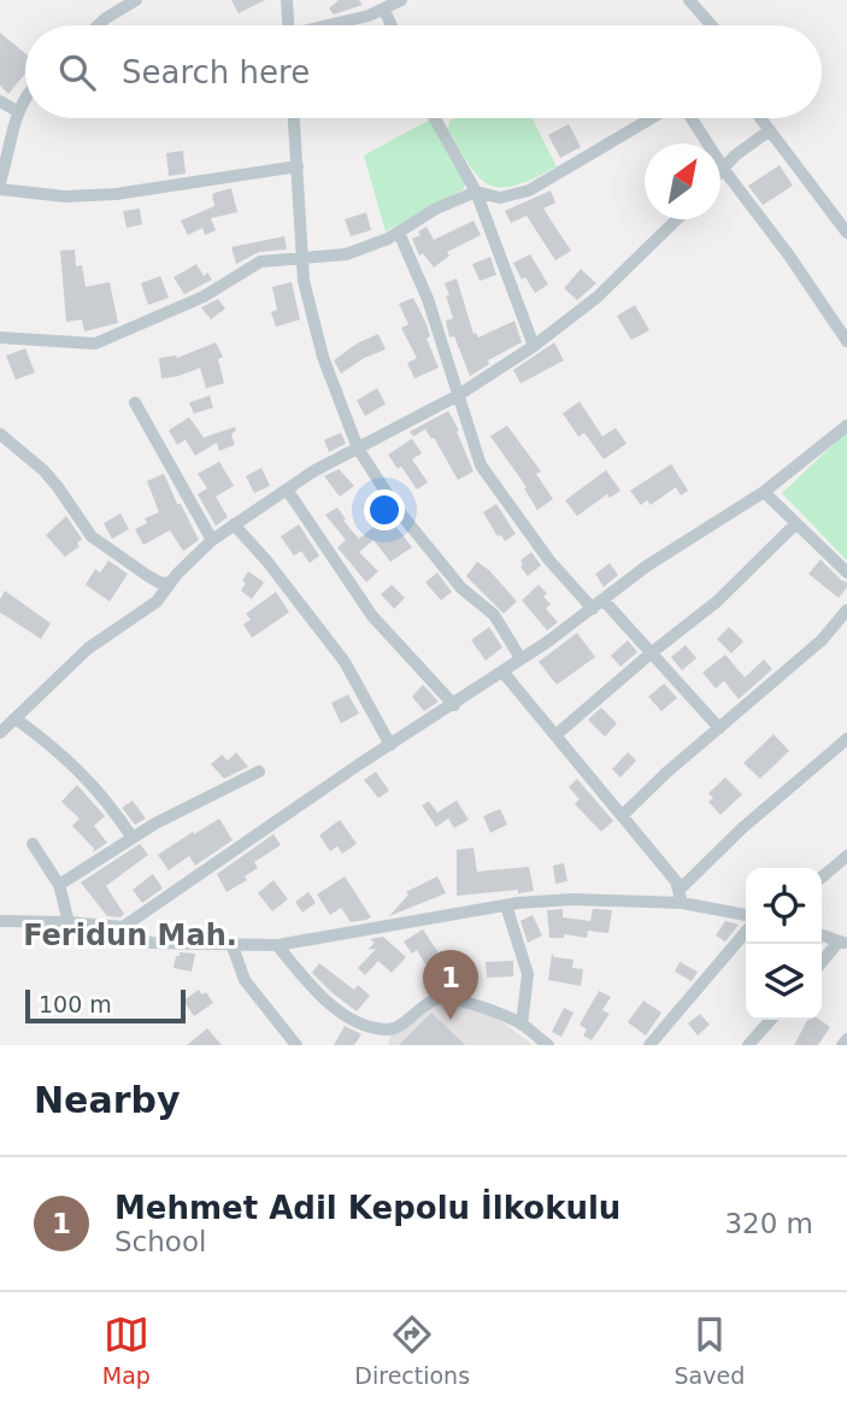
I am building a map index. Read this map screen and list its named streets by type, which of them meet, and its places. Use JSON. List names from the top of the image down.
{
  "districts": ["Feridun Mah."],
  "scale_bar": "100 m",
  "north": "top right",
  "page": {
    "search": "Search here",
    "pins": "1",
    "scale": "100 m",
    "heading": "Nearby",
    "list": [
      {
        "mark": "1",
        "name": "Mehmet Adil Kepolu İlkokulu",
        "note": "School",
        "value": "320 m"
      }
    ],
    "nav": ["Map", "Directions", "Saved"]
  }
}
